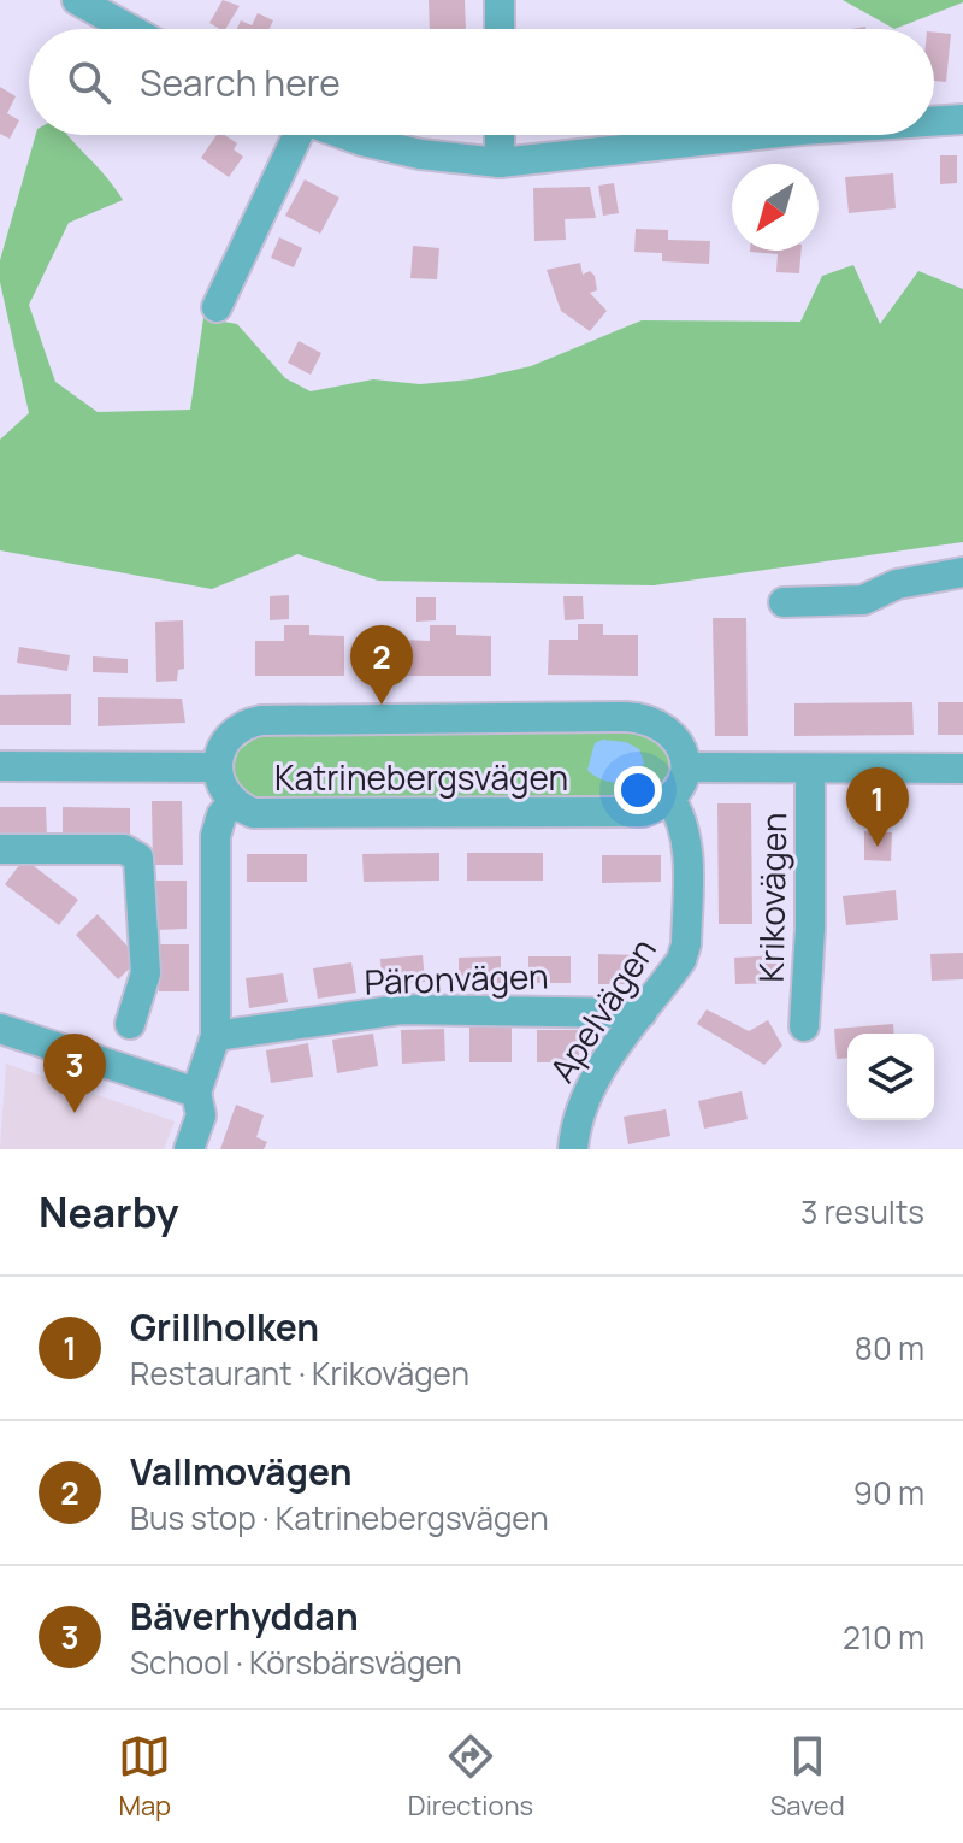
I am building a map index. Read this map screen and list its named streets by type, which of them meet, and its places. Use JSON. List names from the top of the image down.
{
  "streets": {
    "street": [
      "Katrinebergsvägen",
      "Krikovägen",
      "Päronvägen",
      "Apelvägen"
    ]
  },
  "crossings": [
    ["Katrinebergsvägen", "Apelvägen"],
    ["Päronvägen", "Apelvägen"]
  ],
  "north": "bottom left",
  "page": {
    "search": "Search here",
    "pins": ["2", "1", "3"],
    "heading": ["Nearby", "3 results"],
    "list": [
      {
        "mark": "1",
        "name": "Grillholken",
        "note": "Restaurant · Krikovägen",
        "value": "80 m"
      },
      {
        "mark": "2",
        "name": "Vallmovägen",
        "note": "Bus stop · Katrinebergsvägen",
        "value": "90 m"
      },
      {
        "mark": "3",
        "name": "Bäverhyddan",
        "note": "School · Körsbärsvägen",
        "value": "210 m"
      }
    ],
    "nav": ["Map", "Directions", "Saved"]
  }
}
